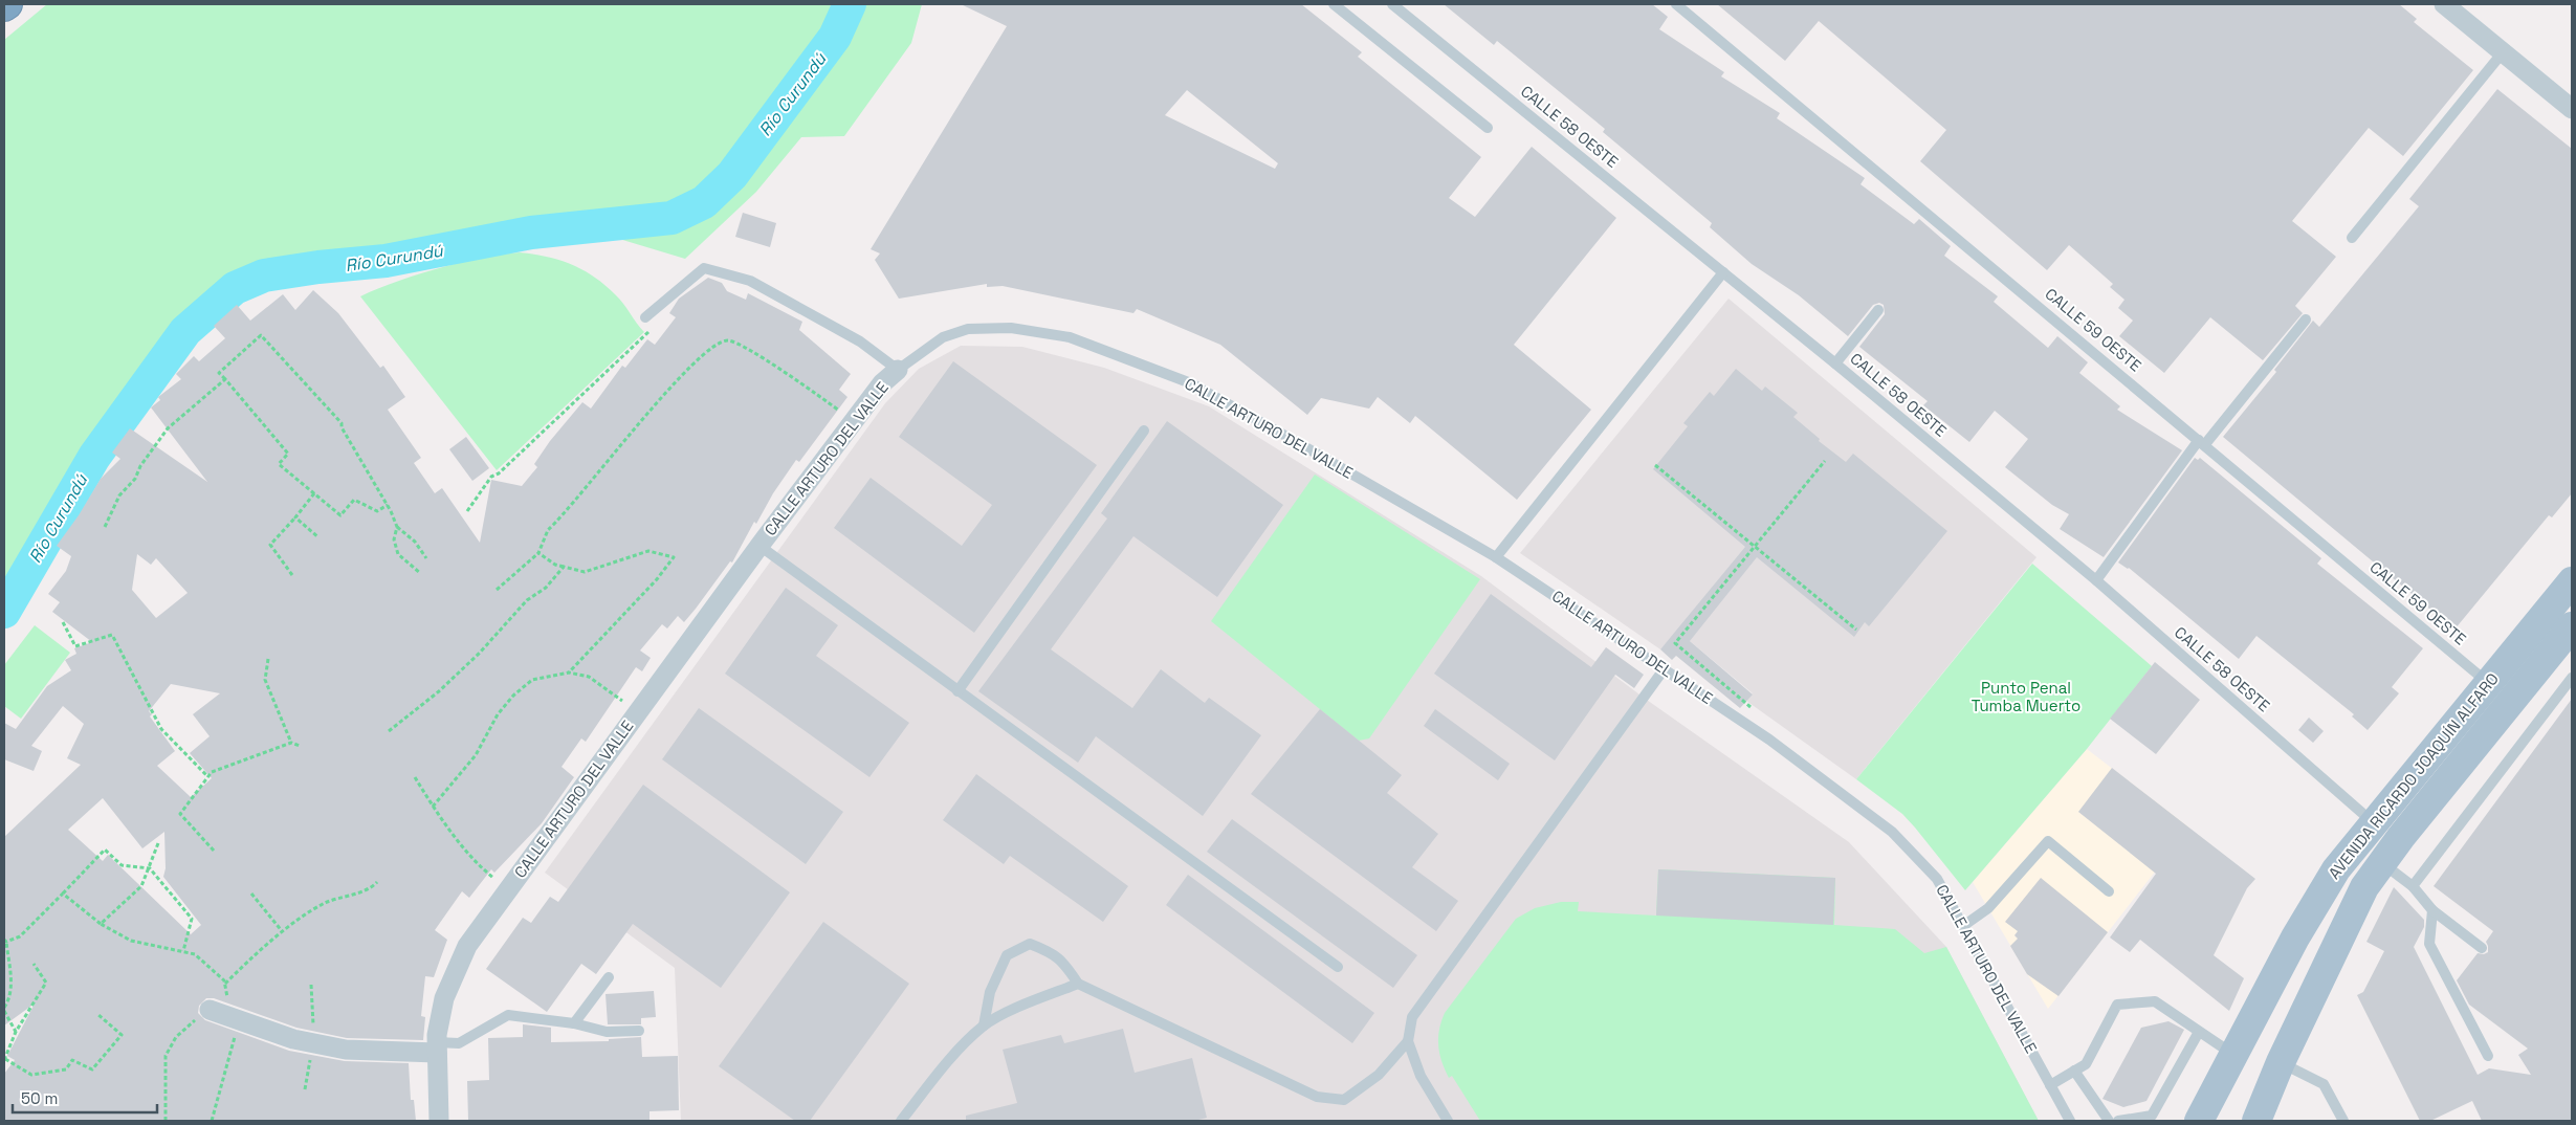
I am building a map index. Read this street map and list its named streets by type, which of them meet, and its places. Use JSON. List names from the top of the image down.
{
  "streets": {
    "main road": ["AVENIDA RICARDO JOAQUÍN ALFARO"],
    "street": ["CALLE ARTURO DEL VALLE"],
    "lane": ["CALLE 58 OESTE", "CALLE 59 OESTE"]
  },
  "crossings": [
    ["CALLE 58 OESTE", "AVENIDA RICARDO JOAQUÍN ALFARO"],
    ["CALLE 59 OESTE", "AVENIDA RICARDO JOAQUÍN ALFARO"]
  ],
  "water": ["Río Curundú"],
  "parks": ["Punto Penal Tumba Muerto"],
  "scale_bar": "50 m"
}
